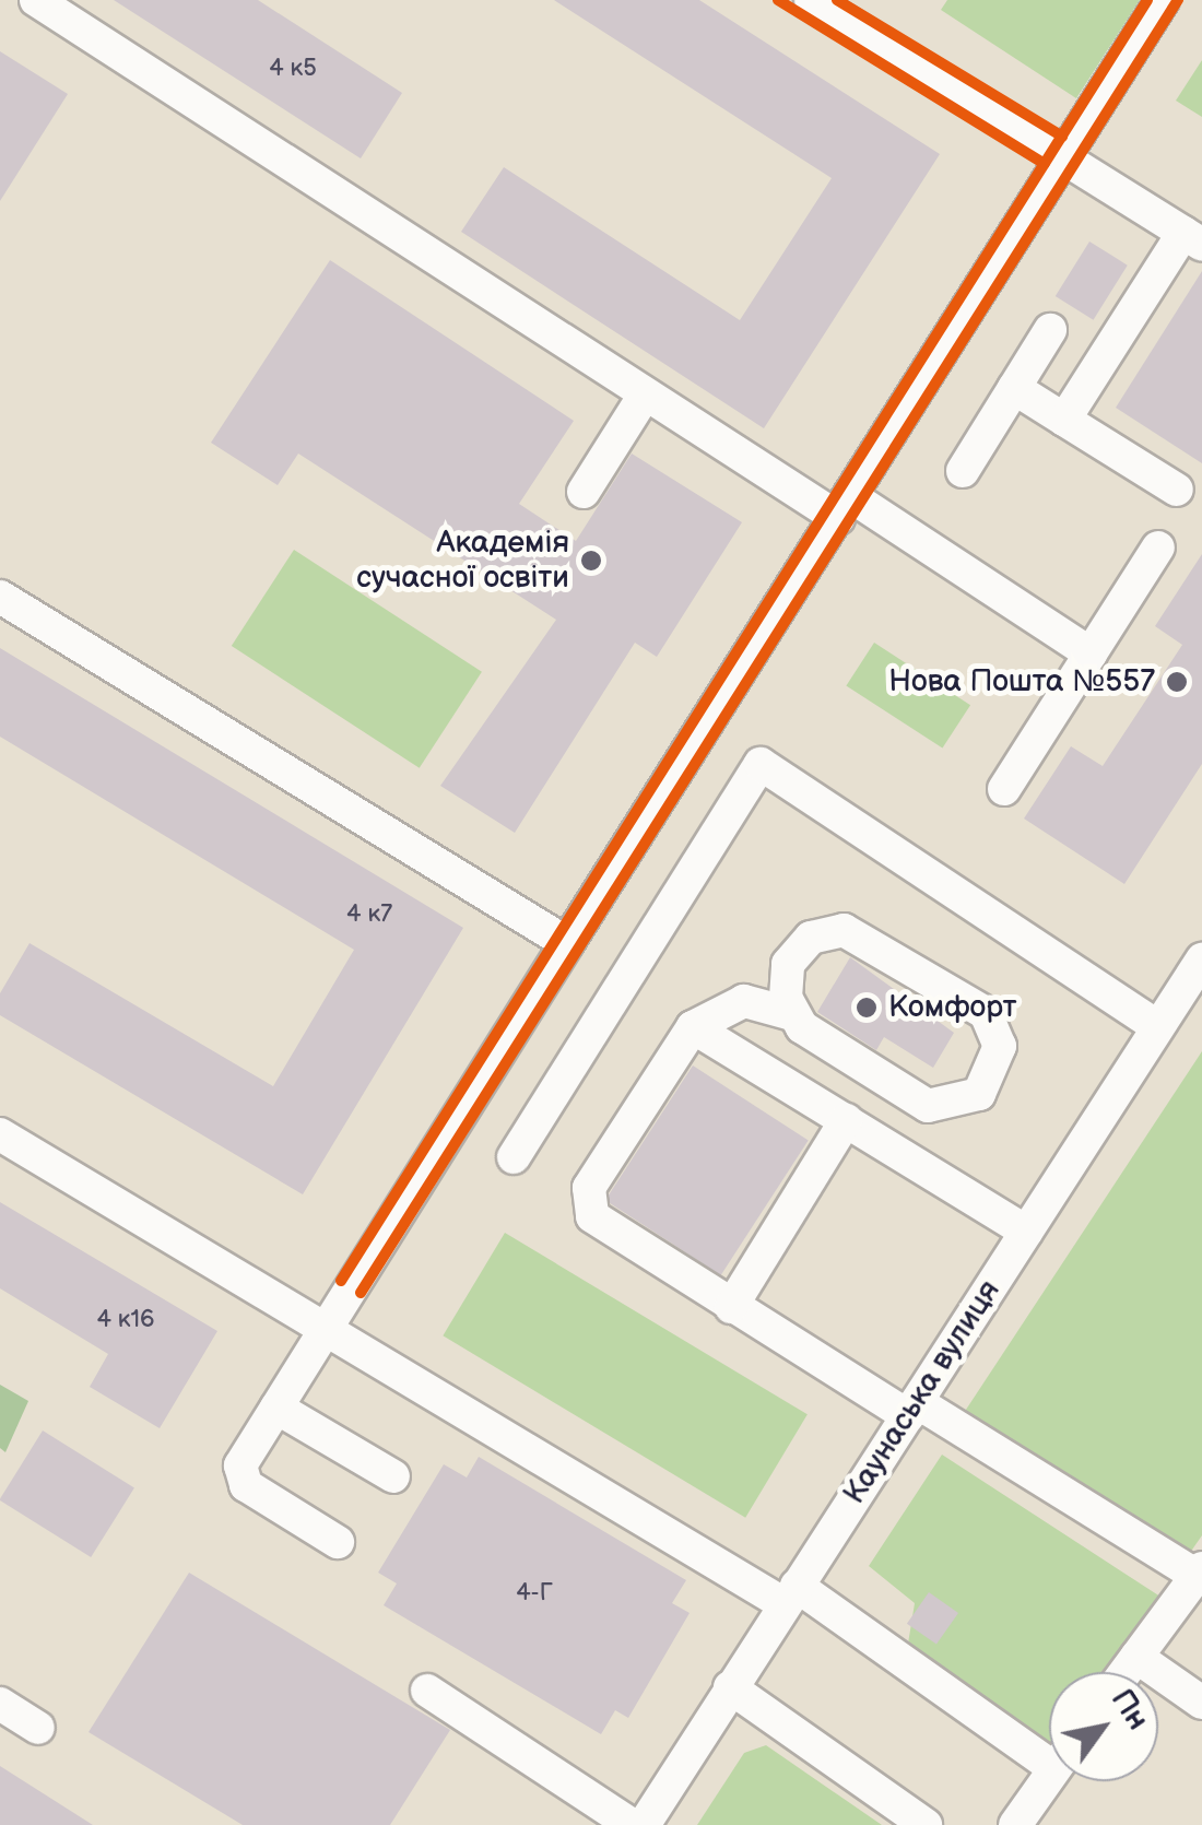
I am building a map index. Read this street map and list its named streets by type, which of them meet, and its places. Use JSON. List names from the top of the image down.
{
  "streets": {
    "street": ["Каунаська вулиця"]
  },
  "places": ["Академія сучасної освіти", "Нова Пошта №557", "Комфорт"],
  "house_numbers": [
    "4 к5",
    "4 к7",
    "4 к16",
    "4-Г"
  ],
  "north": "top right"
}
